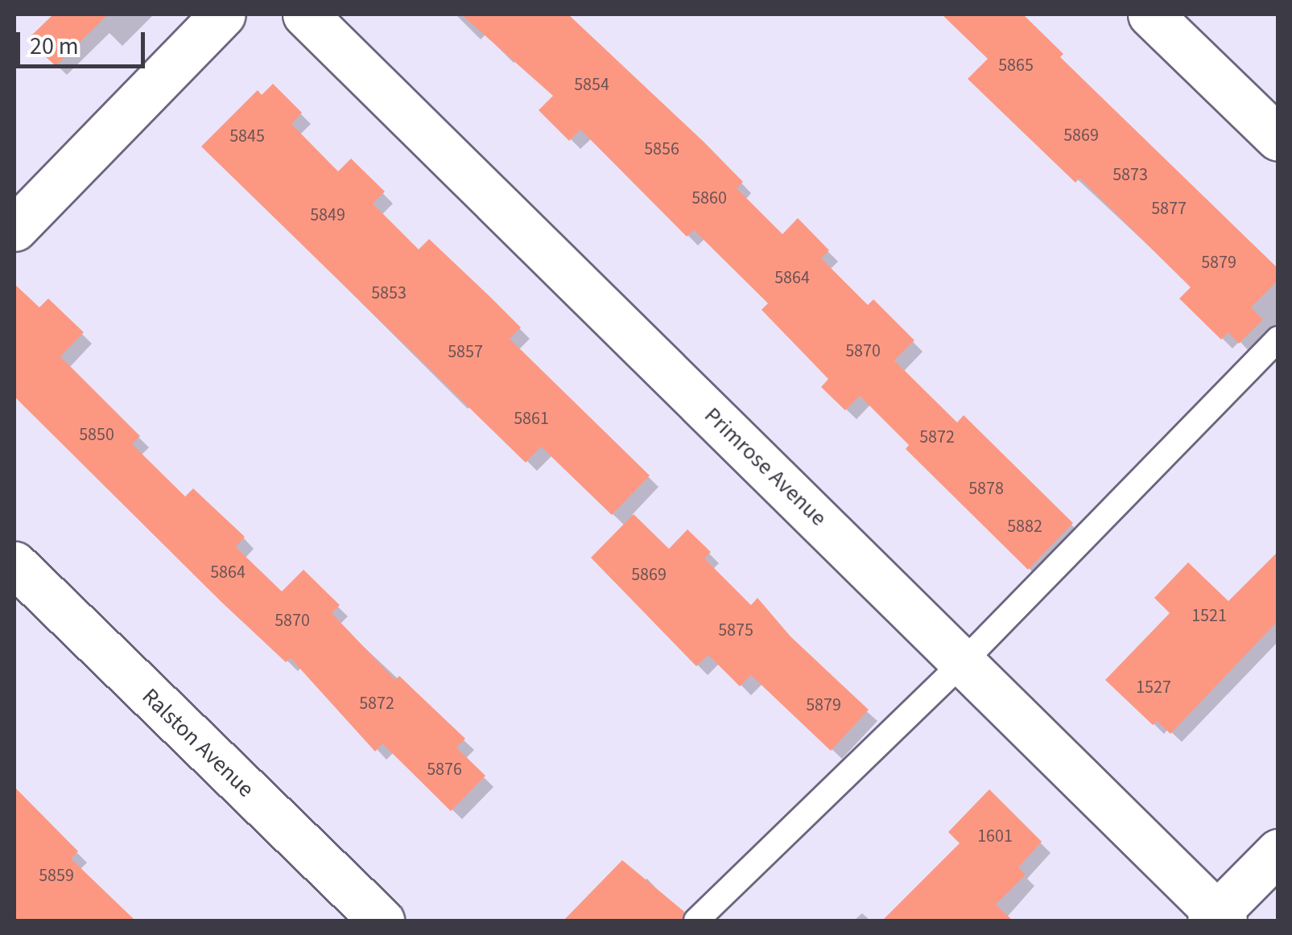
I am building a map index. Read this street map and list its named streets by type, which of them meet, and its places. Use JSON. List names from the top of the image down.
{
  "streets": {
    "street": ["Primrose Avenue", "Ralston Avenue"]
  },
  "house_numbers": [
    "5865",
    "5854",
    "5869",
    "5845",
    "5856",
    "5873",
    "5860",
    "5877",
    "5849",
    "5879",
    "5864",
    "5853",
    "5870",
    "5857",
    "5861",
    "5850",
    "5872",
    "5878",
    "5882",
    "5864",
    "5869",
    "1521",
    "5870",
    "5875",
    "1527",
    "5872",
    "5879",
    "5876",
    "1601",
    "5859"
  ],
  "scale_bar": "20 m"
}
